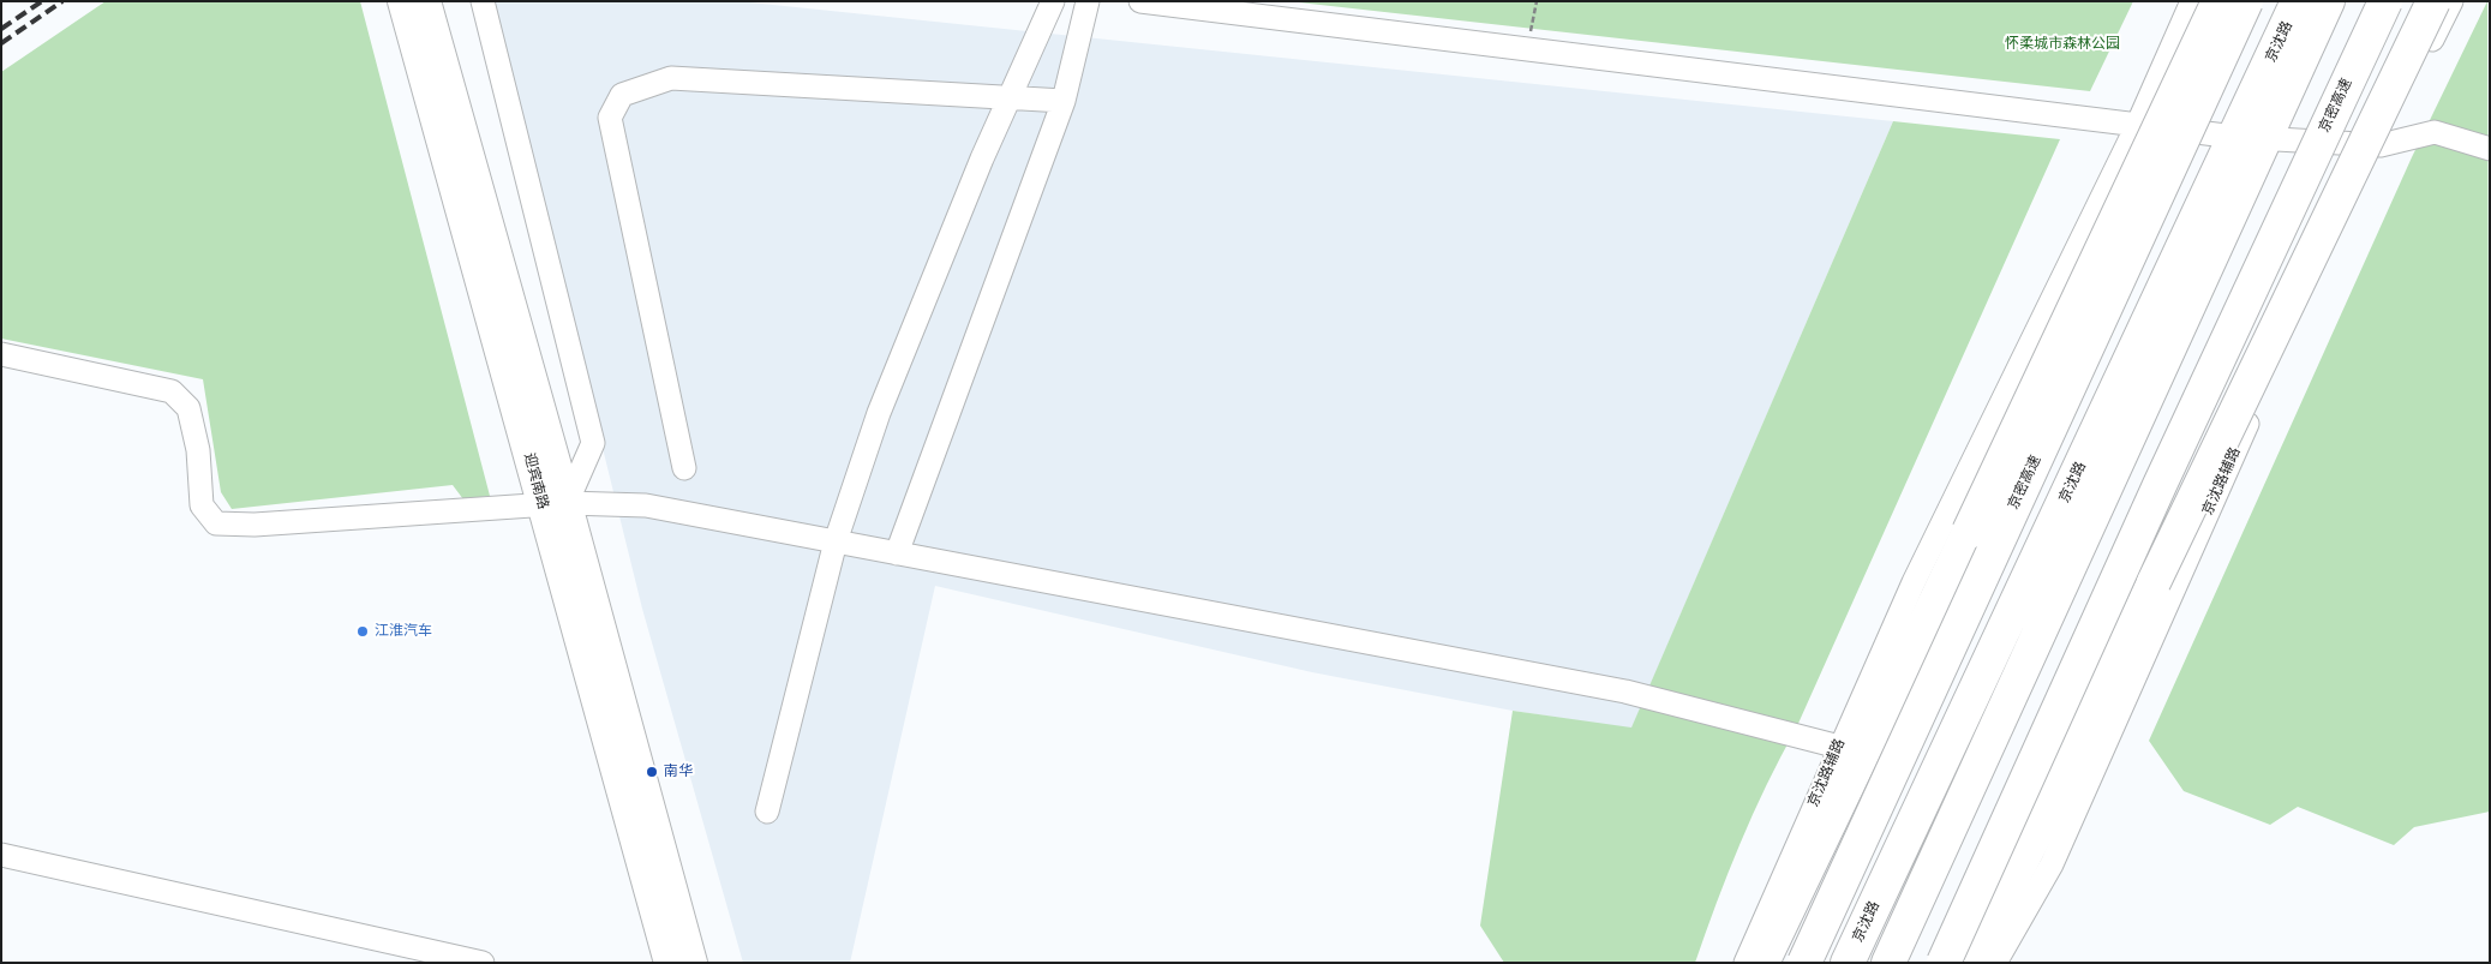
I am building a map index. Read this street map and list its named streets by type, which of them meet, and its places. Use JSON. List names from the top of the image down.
{
  "streets": {
    "highway": ["京沈路", "京密高速"],
    "main road": ["迎宾南路"],
    "street": ["京沈路辅路"]
  },
  "parks": ["怀柔城市森林公园"],
  "places": ["江淮汽车", "南华"]
}
